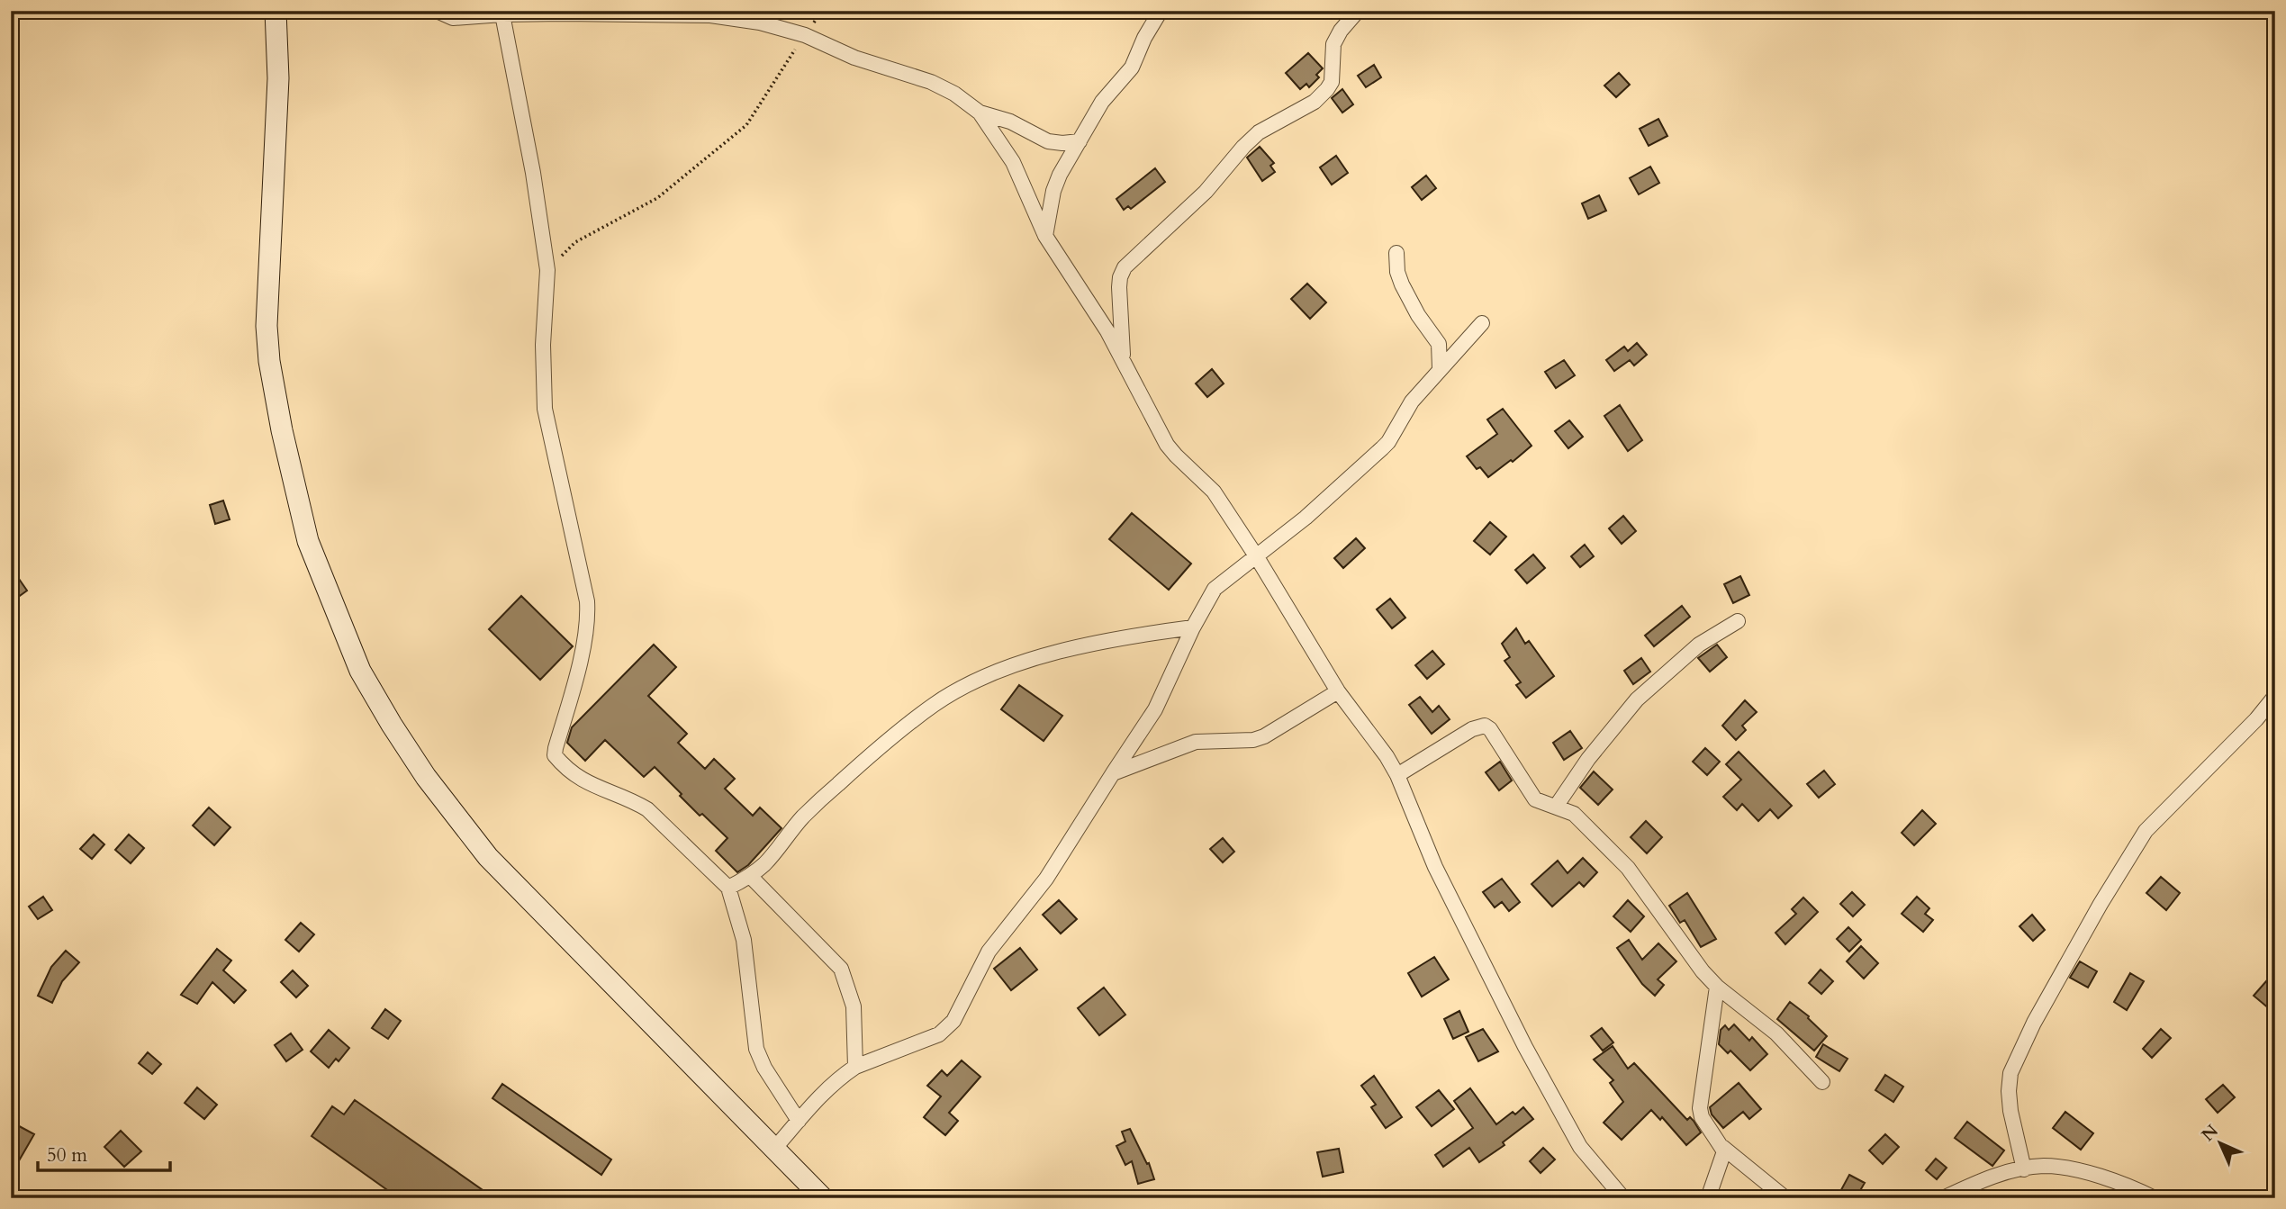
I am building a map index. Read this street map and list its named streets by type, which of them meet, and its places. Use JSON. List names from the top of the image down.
{
  "scale_bar": "50 m",
  "north": "top left"
}
